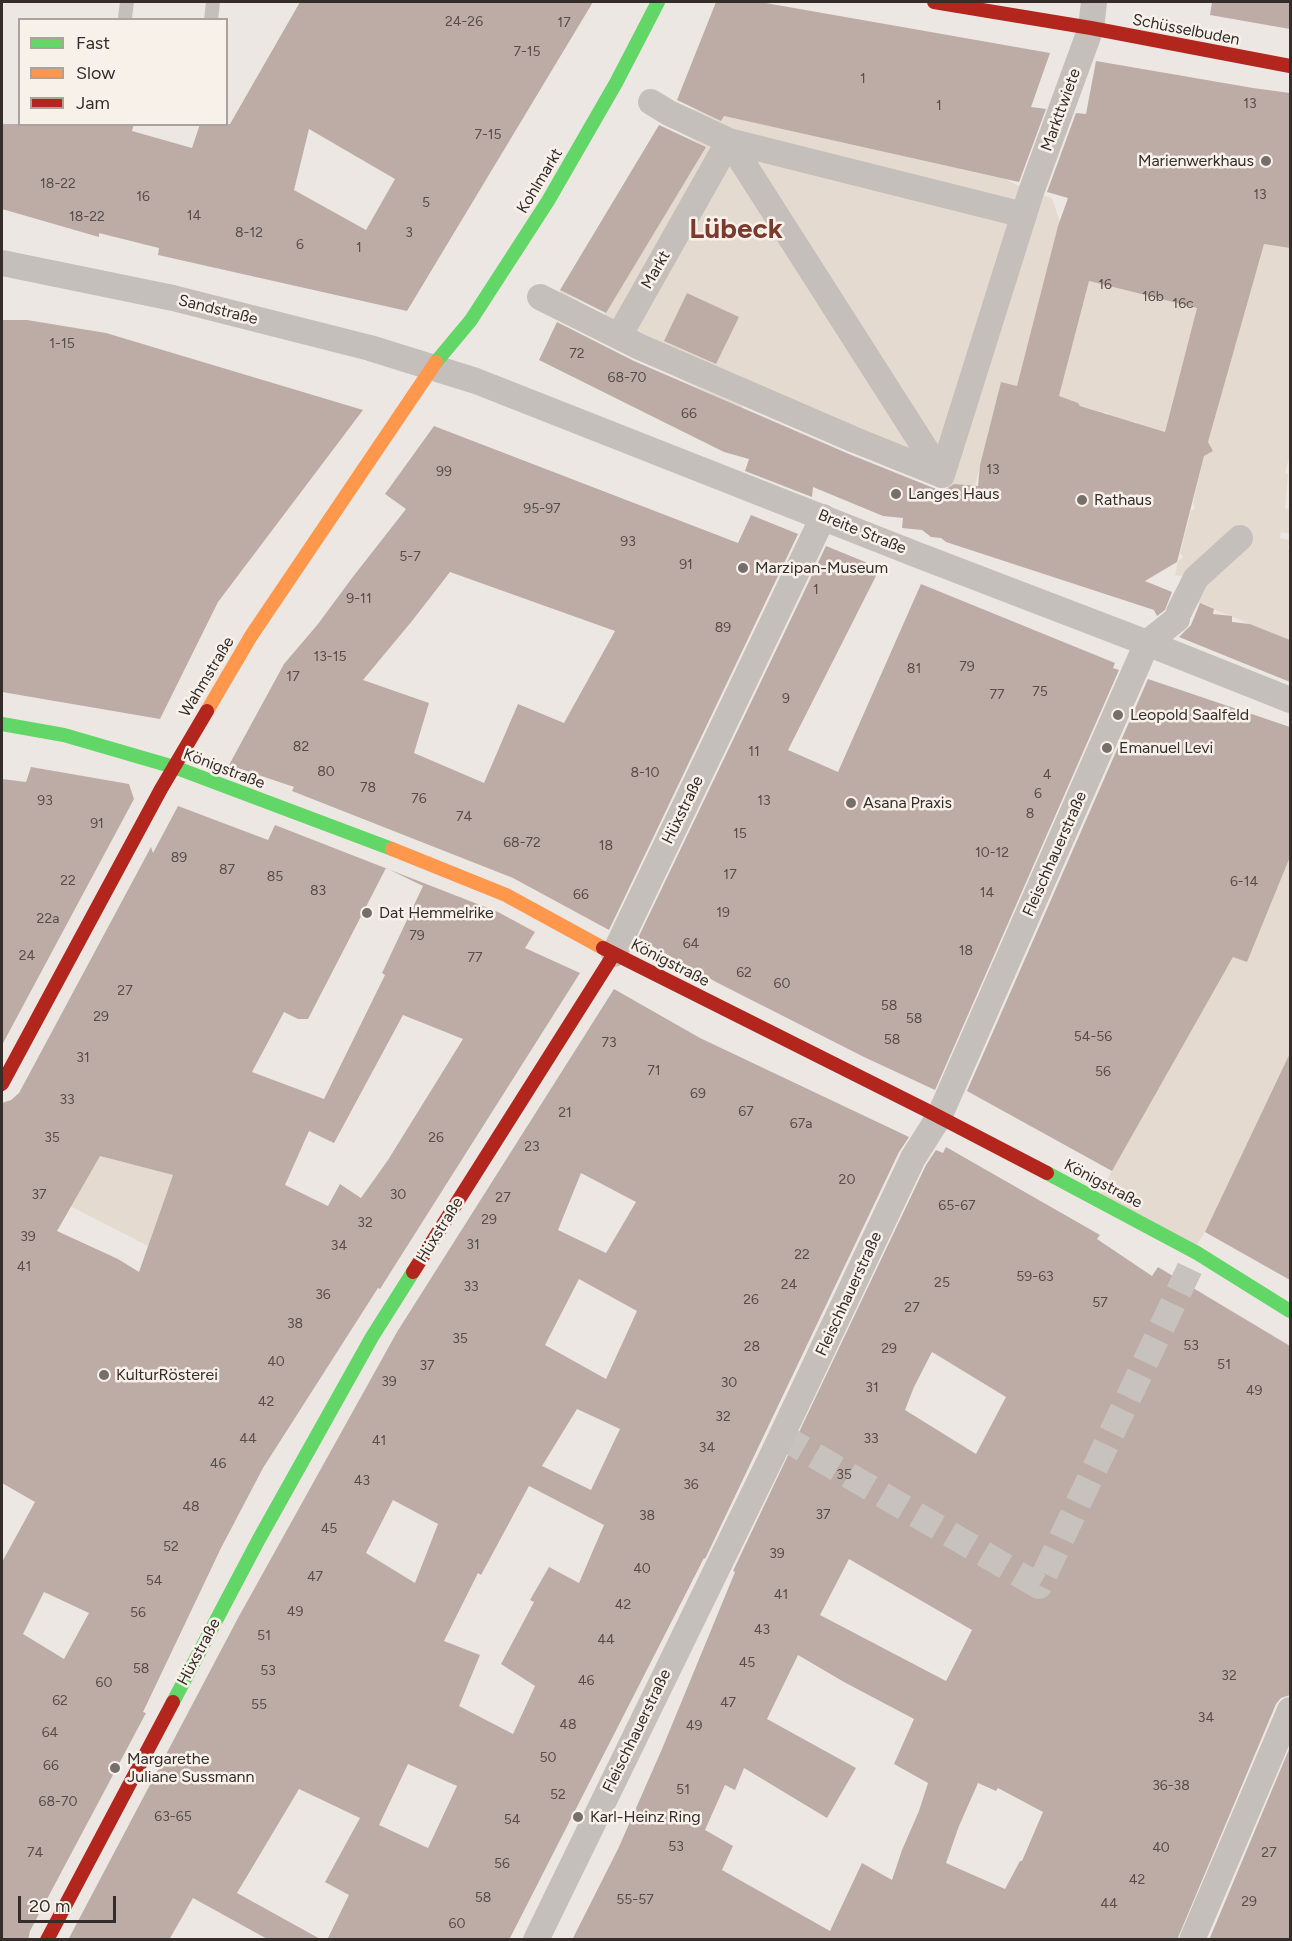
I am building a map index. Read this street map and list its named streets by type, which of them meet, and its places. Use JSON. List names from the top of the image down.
{
  "streets": {
    "street": [
      "Schüsselbuden",
      "Markttwiete",
      "Kohlmarkt",
      "Markt",
      "Sandstraße",
      "Breite Straße",
      "Wahmstraße",
      "Königstraße",
      "Hüxstraße",
      "Fleischhauerstraße"
    ]
  },
  "crossings": [
    ["Schüsselbuden", "Markttwiete"],
    ["Kohlmarkt", "Sandstraße"],
    ["Kohlmarkt", "Breite Straße"],
    ["Kohlmarkt", "Wahmstraße"],
    ["Sandstraße", "Breite Straße"],
    ["Sandstraße", "Wahmstraße"],
    ["Breite Straße", "Wahmstraße"],
    ["Breite Straße", "Hüxstraße"],
    ["Breite Straße", "Fleischhauerstraße"],
    ["Wahmstraße", "Königstraße"],
    ["Königstraße", "Hüxstraße"],
    ["Königstraße", "Fleischhauerstraße"]
  ],
  "districts": ["Lübeck"],
  "places": [
    "Marienwerkhaus",
    "Langes Haus",
    "Rathaus",
    "Marzipan-Museum",
    "Leopold Saalfeld",
    "Emanuel Levi",
    "Asana Praxis",
    "Dat Hemmelrike",
    "KulturRösterei",
    "Margarethe Juliane Sussmann",
    "Karl-Heinz Ring"
  ],
  "house_numbers": [
    "24-26",
    "17",
    "7-15",
    "1",
    "13",
    "1",
    "7-15",
    "18-22",
    "13",
    "16",
    "5",
    "14",
    "18-22",
    "8-12",
    "3",
    "6",
    "1",
    "16",
    "16b",
    "16c",
    "1-15",
    "72",
    "68-70",
    "66",
    "13",
    "99",
    "95-97",
    "93",
    "5-7",
    "91",
    "1",
    "9-11",
    "89",
    "13-15",
    "79",
    "81",
    "17",
    "75",
    "77",
    "9",
    "82",
    "11",
    "80",
    "8-10",
    "4",
    "78",
    "6",
    "76",
    "93",
    "13",
    "8",
    "74",
    "91",
    "15",
    "68-72",
    "18",
    "10-12",
    "89",
    "87",
    "17",
    "85",
    "22",
    "6-14",
    "83",
    "14",
    "66",
    "19",
    "22a",
    "79",
    "64",
    "18",
    "24",
    "77",
    "62",
    "60",
    "27",
    "58",
    "29",
    "58",
    "54-56",
    "58",
    "73",
    "31",
    "71",
    "56",
    "69",
    "33",
    "67",
    "21",
    "67a",
    "35",
    "26",
    "23",
    "20",
    "37",
    "30",
    "27",
    "65-67",
    "29",
    "32",
    "39",
    "31",
    "34",
    "22",
    "41",
    "59-63",
    "25",
    "24",
    "33",
    "36",
    "26",
    "57",
    "27",
    "38",
    "35",
    "53",
    "28",
    "29",
    "40",
    "51",
    "37",
    "39",
    "30",
    "31",
    "49",
    "42",
    "32",
    "44",
    "33",
    "41",
    "34",
    "46",
    "35",
    "43",
    "36",
    "48",
    "37",
    "38",
    "45",
    "52",
    "39",
    "40",
    "47",
    "54",
    "41",
    "42",
    "49",
    "56",
    "43",
    "51",
    "44",
    "45",
    "58",
    "53",
    "32",
    "46",
    "60",
    "62",
    "47",
    "55",
    "34",
    "48",
    "49",
    "64",
    "50",
    "66",
    "36-38",
    "51",
    "52",
    "68-70",
    "63-65",
    "54",
    "53",
    "40",
    "74",
    "27",
    "56",
    "42",
    "58",
    "55-57",
    "29",
    "44",
    "60"
  ],
  "legend": ["Fast", "Slow", "Jam"],
  "scale_bar": "20 m"
}
